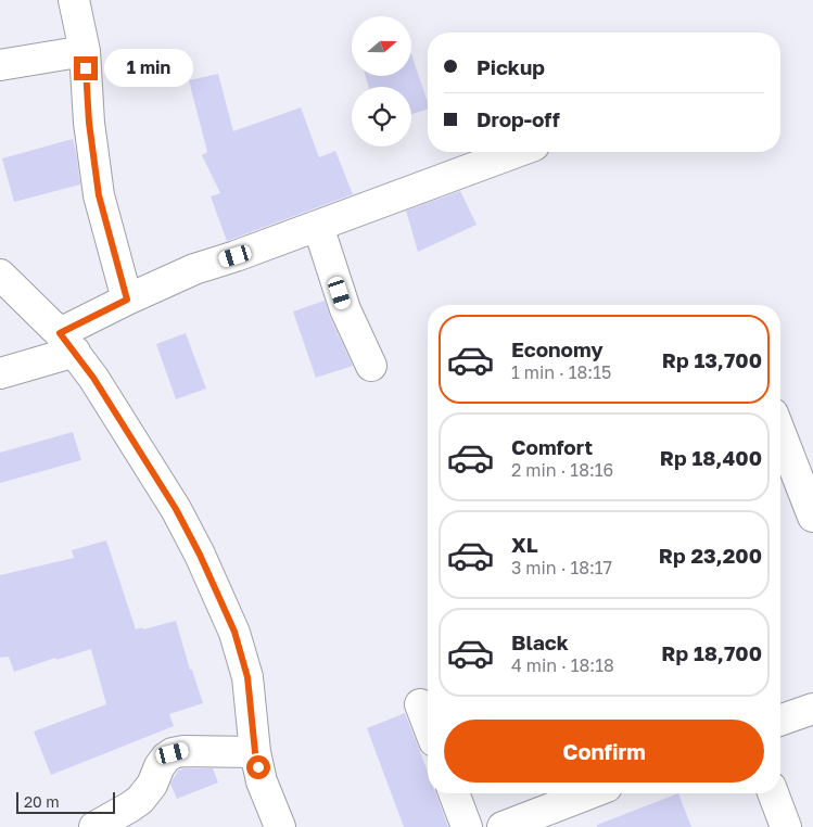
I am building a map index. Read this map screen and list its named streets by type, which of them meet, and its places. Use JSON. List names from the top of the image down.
{
  "scale_bar": "20 m",
  "north": "right",
  "page": {
    "banner": ["Pickup", "Drop-off"],
    "bubble": "1 min",
    "list": [
      {
        "name": "Economy",
        "note": "1 min · 18:15",
        "value": "Rp 13,700"
      },
      {
        "name": "Comfort",
        "note": "2 min · 18:16",
        "value": "Rp 18,400"
      },
      {
        "name": "XL",
        "note": "3 min · 18:17",
        "value": "Rp 23,200"
      },
      {
        "name": "Black",
        "note": "4 min · 18:18",
        "value": "Rp 18,700"
      }
    ],
    "buttons": "Confirm",
    "scale": "20 m"
  }
}
